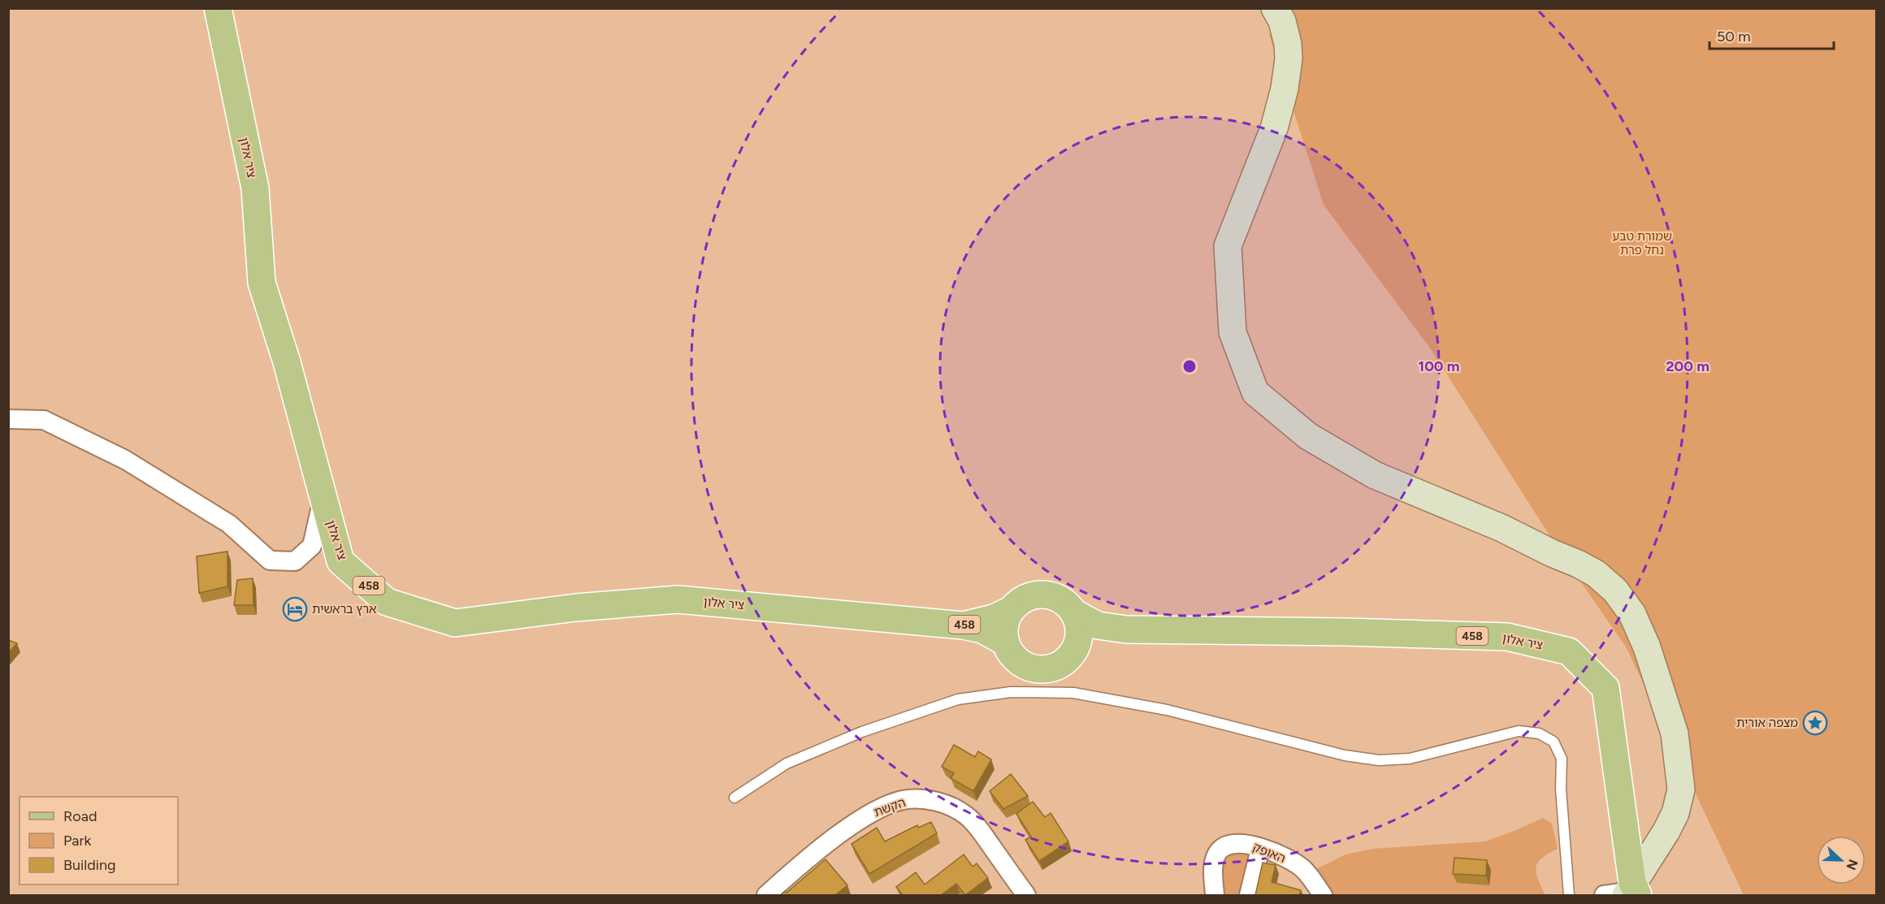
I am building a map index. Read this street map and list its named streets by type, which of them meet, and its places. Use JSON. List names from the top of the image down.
{
  "streets": {
    "main road": ["ציר אלון", "458"],
    "street": ["הקשת", "האופק"]
  },
  "parks": ["שמורת טבע נחל פרת"],
  "places": {
    "hotel": ["ארץ בראשית"],
    "place": ["מצפה אורית"]
  },
  "legend": ["Road", "Park", "Building"],
  "scale_bar": "50 m",
  "north": "right",
  "rings": ["100 m", "200 m"]
}
